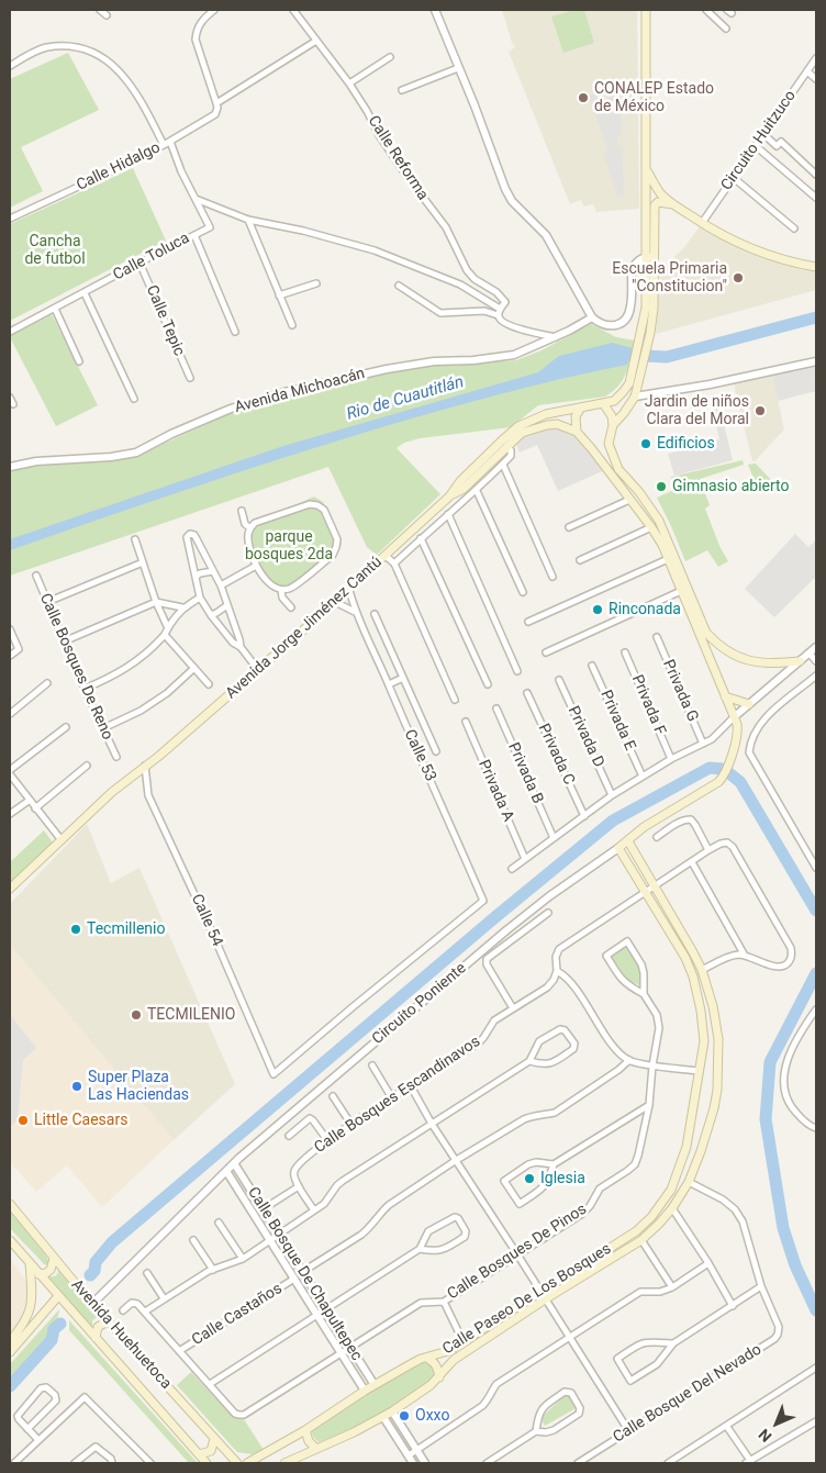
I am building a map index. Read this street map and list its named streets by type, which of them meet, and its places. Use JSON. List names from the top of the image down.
{
  "streets": {
    "main road": [
      "Avenida Jorge Jiménez Cantú",
      "Circuito Poniente",
      "Calle Paseo De Los Bosques",
      "Avenida Huehuetoca"
    ],
    "street": [
      "Circuito Huitzuco",
      "Calle Reforma",
      "Calle Hidalgo",
      "Calle Toluca",
      "Calle Tepic",
      "Avenida Michoacán",
      "Calle Bosques De Reno",
      "Privada G",
      "Privada F",
      "Privada E",
      "Privada D",
      "Privada C",
      "Calle 53",
      "Privada B",
      "Privada A",
      "Calle 54",
      "Calle Bosques Escandinavos",
      "Calle Bosques De Pinos",
      "Calle Bosque De Chapultepec",
      "Calle Castaños",
      "Calle Bosque Del Nevado"
    ]
  },
  "crossings": [
    ["Calle Hidalgo", "Calle Toluca"],
    ["Calle Toluca", "Calle Tepic"],
    ["Avenida Jorge Jiménez Cantú", "Calle 53"],
    ["Avenida Jorge Jiménez Cantú", "Calle 54"],
    ["Avenida Jorge Jiménez Cantú", "Circuito Poniente"],
    ["Calle 53", "Calle 54"],
    ["Circuito Poniente", "Calle Bosque De Chapultepec"],
    ["Circuito Poniente", "Calle Paseo De Los Bosques"],
    ["Circuito Poniente", "Avenida Huehuetoca"],
    ["Calle Bosques Escandinavos", "Calle Paseo De Los Bosques"],
    ["Calle Bosques De Pinos", "Calle Bosque De Chapultepec"],
    ["Calle Bosques De Pinos", "Calle Castaños"],
    ["Calle Bosque De Chapultepec", "Calle Paseo De Los Bosques"],
    ["Calle Bosque De Chapultepec", "Calle Castaños"],
    ["Calle Paseo De Los Bosques", "Calle Bosque Del Nevado"]
  ],
  "water": ["Rio de Cuautitlán"],
  "parks": ["Cancha de futbol", "parque bosques 2da"],
  "places": [
    "CONALEP Estado de México",
    "Escuela Primaria \"Constitucion\"",
    "Jardin de niños Clara del Moral",
    "Edificios",
    "Gimnasio abierto",
    "Rinconada",
    "Tecmillenio",
    "TECMILENIO",
    "Super Plaza Las Haciendas",
    "Little Caesars",
    "Iglesia",
    "Oxxo"
  ],
  "north": "bottom left"
}
